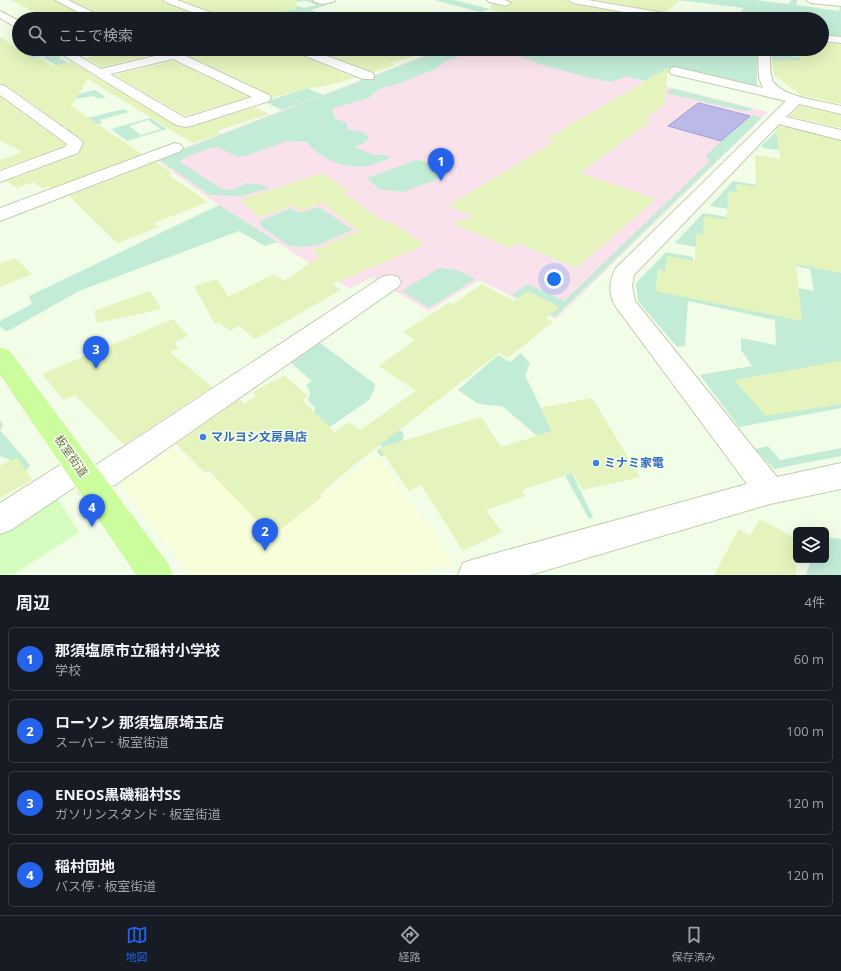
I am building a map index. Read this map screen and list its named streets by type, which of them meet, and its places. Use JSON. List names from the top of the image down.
{
  "streets": {
    "main road": ["板室街道"]
  },
  "places": ["マルヨシ文房具店", "ミナミ家電"],
  "page": {
    "search": "ここで検索",
    "pins": [
      "1",
      "3",
      "4",
      "2"
    ],
    "heading": ["周辺", "4件"],
    "list": [
      {
        "mark": "1",
        "name": "那須塩原市立稲村小学校",
        "note": "学校",
        "value": "60 m"
      },
      {
        "mark": "2",
        "name": "ローソン 那須塩原埼玉店",
        "note": "スーパー · 板室街道",
        "value": "100 m"
      },
      {
        "mark": "3",
        "name": "ENEOS黒磯稲村SS",
        "note": "ガソリンスタンド · 板室街道",
        "value": "120 m"
      },
      {
        "mark": "4",
        "name": "稲村団地",
        "note": "バス停 · 板室街道",
        "value": "120 m"
      }
    ],
    "nav": ["地図", "経路", "保存済み"]
  }
}
